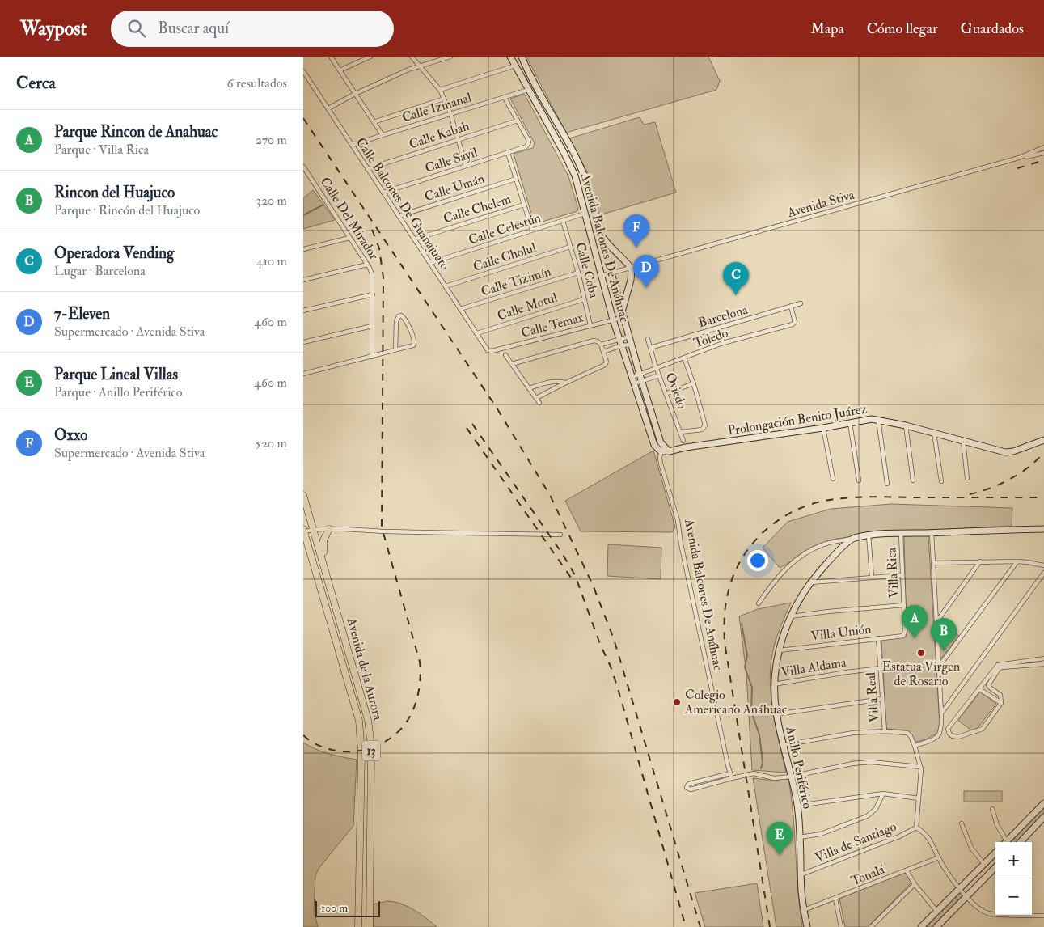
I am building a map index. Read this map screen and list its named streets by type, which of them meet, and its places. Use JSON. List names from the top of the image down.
{
  "streets": {
    "main road": ["Avenida de la Aurora", "13"],
    "street": [
      "Calle Izmanal",
      "Calle Kabah",
      "Calle Sayil",
      "Calle Umán",
      "Calle Balcones De Guanajuato",
      "Avenida Stiva",
      "Calle Chelem",
      "Calle Del Mirador",
      "Calle Celestún",
      "Avenida Balcones De Anáhuac",
      "Calle Cholul",
      "Calle Coba",
      "Calle Tizimín",
      "Calle Motul",
      "Barcelona",
      "Calle Temax",
      "Toledo",
      "Oviedo",
      "Prolongación Benito Juárez",
      "Villa Rica",
      "Villa Unión",
      "Villa Aldama",
      "Villa Real",
      "Anillo Periférico",
      "Villa de Santiago",
      "Tonalá"
    ]
  },
  "crossings": [
    ["Calle Izmanal", "Calle Balcones De Guanajuato"],
    ["Calle Izmanal", "Avenida Balcones De Anáhuac"],
    ["Calle Kabah", "Calle Sayil"],
    ["Calle Kabah", "Calle Balcones De Guanajuato"],
    ["Calle Sayil", "Calle Balcones De Guanajuato"],
    ["Calle Umán", "Calle Balcones De Guanajuato"],
    ["Calle Balcones De Guanajuato", "Calle Chelem"],
    ["Calle Balcones De Guanajuato", "Calle Celestún"],
    ["Calle Balcones De Guanajuato", "Calle Cholul"],
    ["Calle Balcones De Guanajuato", "Calle Tizimín"],
    ["Calle Balcones De Guanajuato", "Calle Motul"],
    ["Calle Balcones De Guanajuato", "Calle Temax"],
    ["Avenida Stiva", "Avenida Balcones De Anáhuac"],
    ["Calle Celestún", "Avenida Balcones De Anáhuac"],
    ["Calle Celestún", "Calle Coba"],
    ["Avenida Balcones De Anáhuac", "Calle Temax"],
    ["Avenida Balcones De Anáhuac", "Toledo"],
    ["Avenida Balcones De Anáhuac", "Prolongación Benito Juárez"],
    ["Calle Cholul", "Calle Coba"],
    ["Calle Coba", "Calle Tizimín"],
    ["Calle Coba", "Calle Motul"],
    ["Calle Coba", "Calle Temax"],
    ["Barcelona", "Toledo"],
    ["Barcelona", "Oviedo"],
    ["Toledo", "Oviedo"],
    ["Villa Rica", "Villa Unión"],
    ["Villa Unión", "Villa Real"],
    ["Villa Unión", "Anillo Periférico"],
    ["Villa Aldama", "Villa Real"],
    ["Villa Aldama", "Anillo Periférico"],
    ["Villa Real", "Villa de Santiago"],
    ["Anillo Periférico", "Villa de Santiago"],
    ["Anillo Periférico", "Tonalá"]
  ],
  "places": ["Estatua Virgen de Rosario", "Colegio Americano Anáhuac"],
  "scale_bar": "100 m",
  "page": {
    "header": "Waypost",
    "search": "Buscar aquí",
    "nav": ["Mapa", "Cómo llegar", "Guardados"],
    "heading": ["Cerca", "6 resultados"],
    "list": [
      {
        "mark": "A",
        "name": "Parque Rincon de Anahuac",
        "note": "Parque · Villa Rica",
        "value": "270 m"
      },
      {
        "mark": "B",
        "name": "Rincon del Huajuco",
        "note": "Parque · Rincón del Huajuco",
        "value": "320 m"
      },
      {
        "mark": "C",
        "name": "Operadora Vending",
        "note": "Lugar · Barcelona",
        "value": "410 m"
      },
      {
        "mark": "D",
        "name": "7-Eleven",
        "note": "Supermercado · Avenida Stiva",
        "value": "460 m"
      },
      {
        "mark": "E",
        "name": "Parque Lineal Villas",
        "note": "Parque · Anillo Periférico",
        "value": "460 m"
      },
      {
        "mark": "F",
        "name": "Oxxo",
        "note": "Supermercado · Avenida Stiva",
        "value": "520 m"
      }
    ],
    "pins": [
      "F",
      "D",
      "C",
      "A",
      "B",
      "E"
    ],
    "map_buttons": ["+", "−"],
    "scale": "100 m"
  }
}
